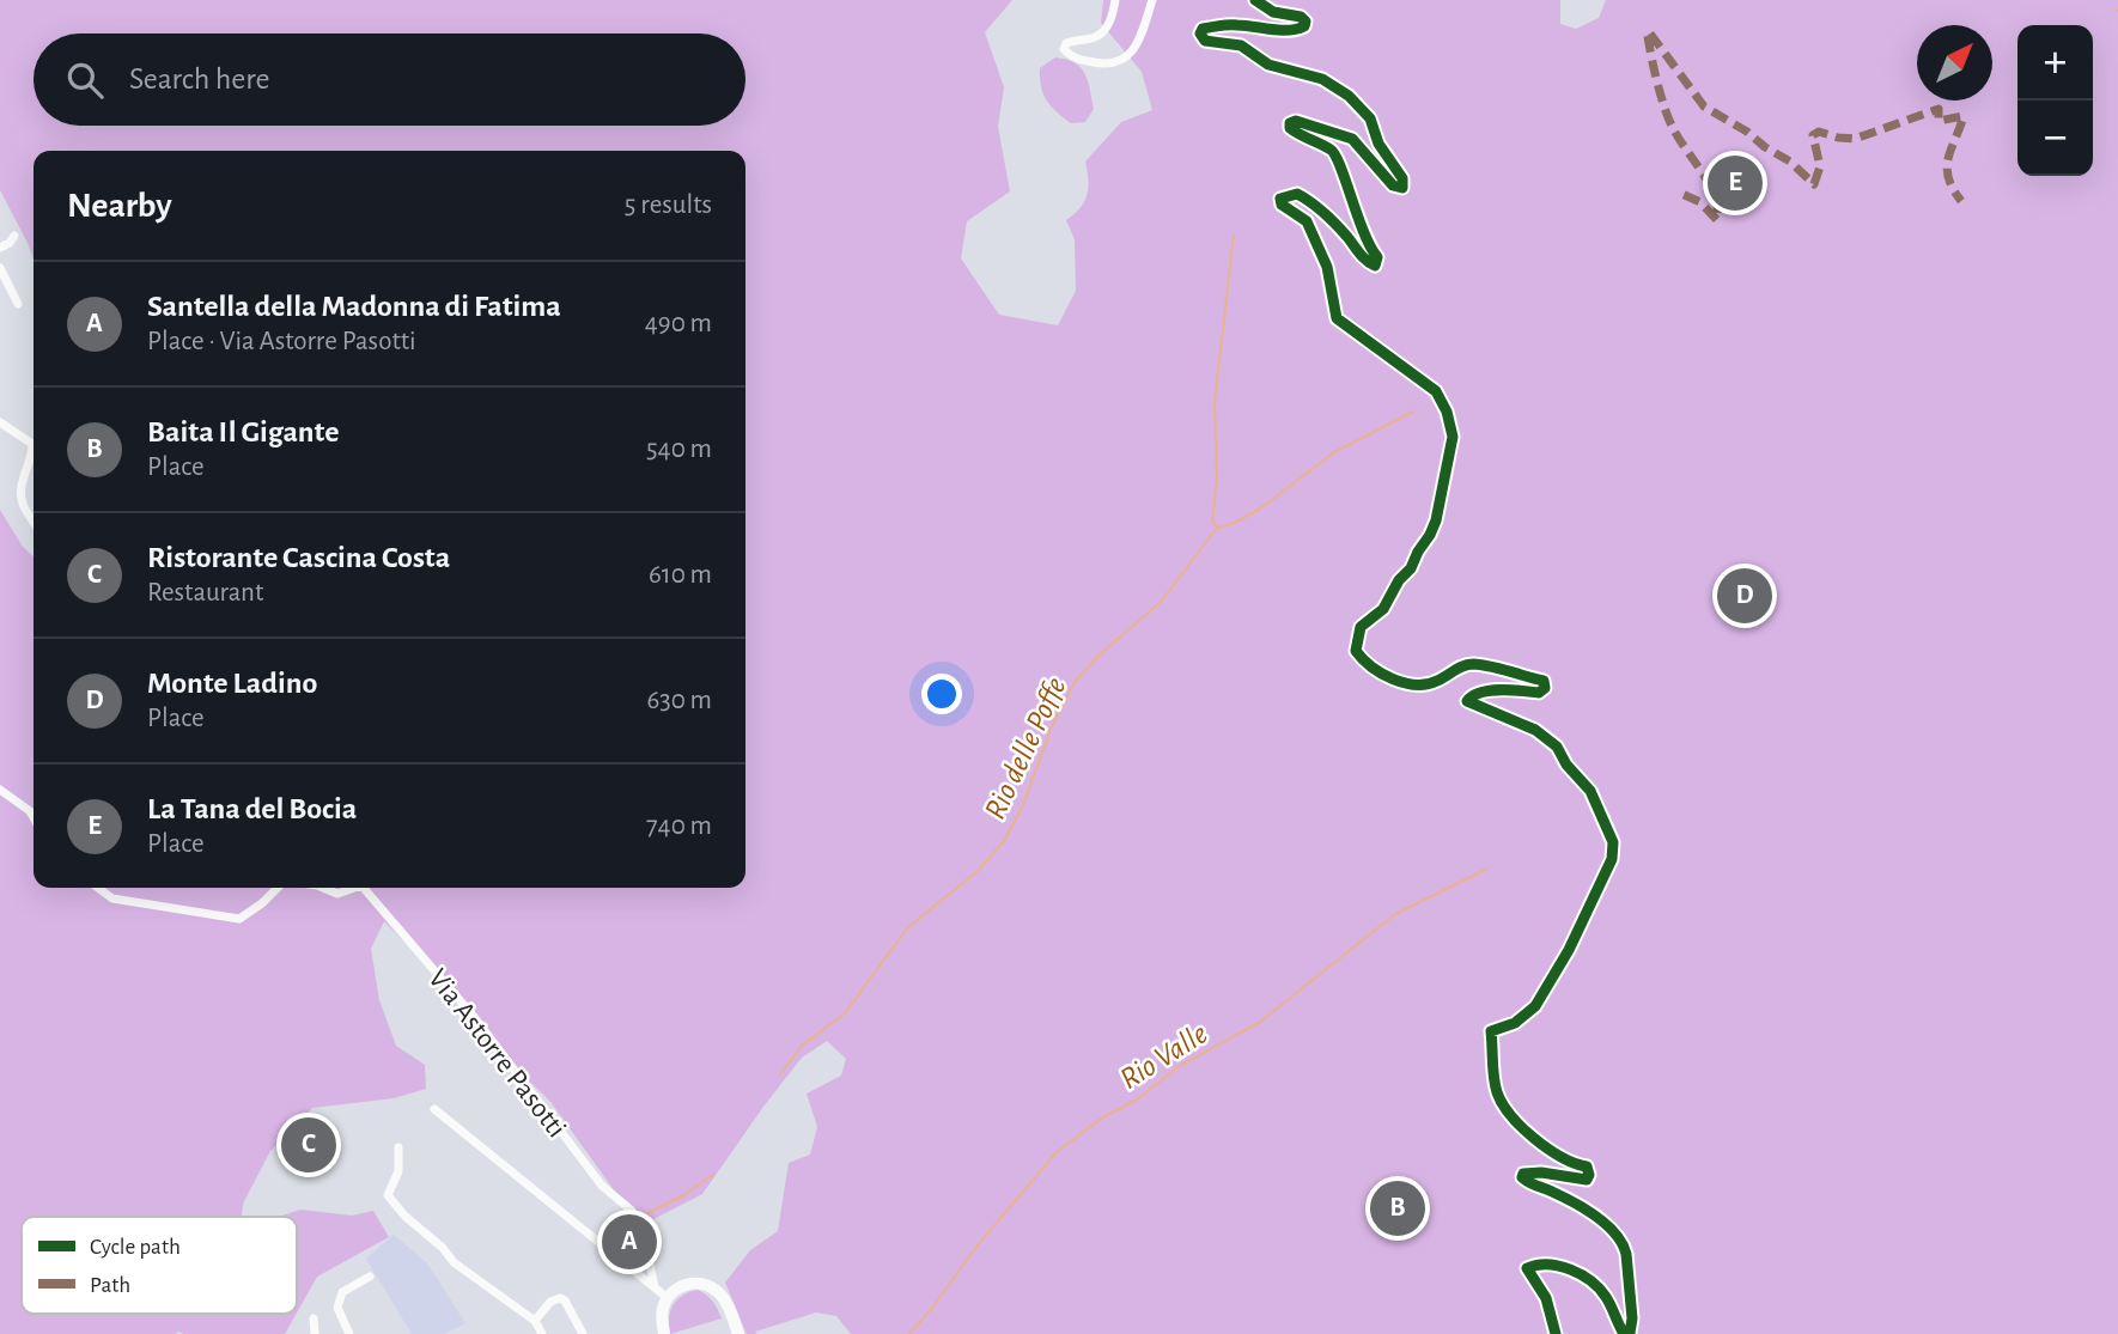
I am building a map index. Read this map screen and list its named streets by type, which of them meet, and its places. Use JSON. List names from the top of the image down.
{
  "streets": {
    "street": ["Via Astorre Pasotti"]
  },
  "water": ["Rio delle Poffe", "Rio Valle"],
  "legend": ["Cycle path", "Path"],
  "north": "top right",
  "page": {
    "map_buttons": ["+", "−"],
    "search": "Search here",
    "pins": [
      "E",
      "D",
      "C",
      "B",
      "A"
    ],
    "heading": ["Nearby", "5 results"],
    "list": [
      {
        "mark": "A",
        "name": "Santella della Madonna di Fatima",
        "note": "Place · Via Astorre Pasotti",
        "value": "490 m"
      },
      {
        "mark": "B",
        "name": "Baita Il Gigante",
        "note": "Place",
        "value": "540 m"
      },
      {
        "mark": "C",
        "name": "Ristorante Cascina Costa",
        "note": "Restaurant",
        "value": "610 m"
      },
      {
        "mark": "D",
        "name": "Monte Ladino",
        "note": "Place",
        "value": "630 m"
      },
      {
        "mark": "E",
        "name": "La Tana del Bocia",
        "note": "Place",
        "value": "740 m"
      }
    ]
  }
}
